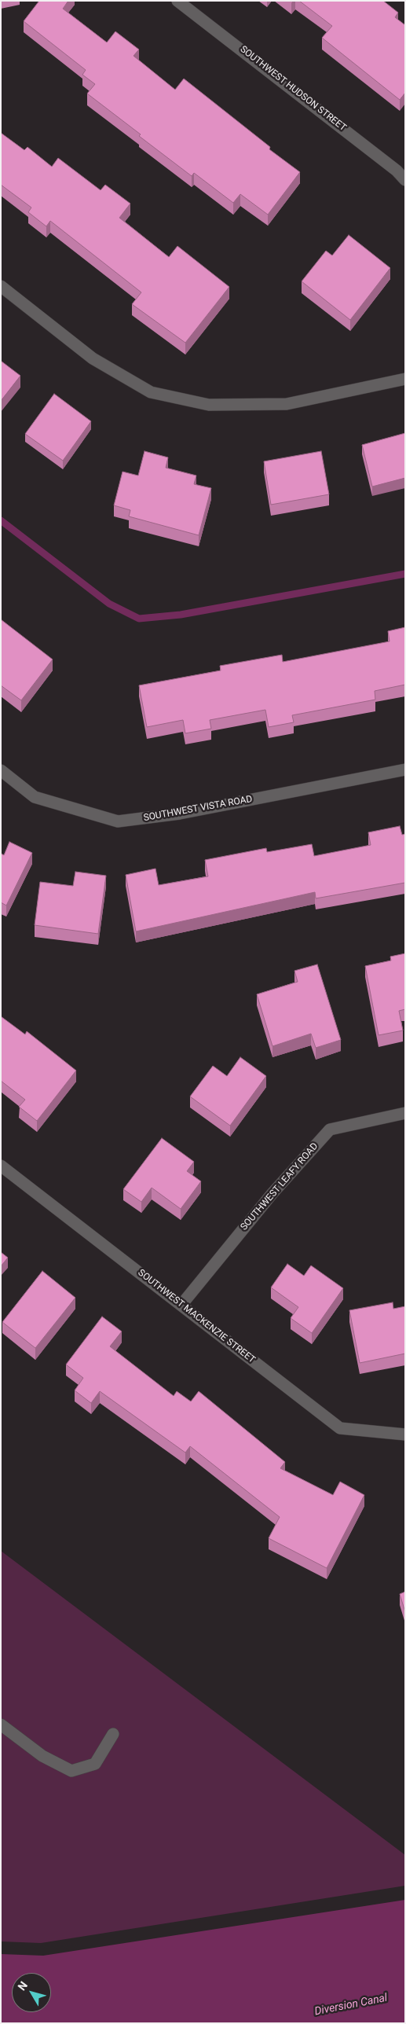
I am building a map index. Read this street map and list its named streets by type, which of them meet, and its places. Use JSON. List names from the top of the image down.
{
  "streets": {
    "street": [
      "SOUTHWEST HUDSON STREET",
      "SOUTHWEST VISTA ROAD",
      "SOUTHWEST LEAFY ROAD",
      "SOUTHWEST MACKENZIE STREET"
    ]
  },
  "crossings": [
    ["SOUTHWEST LEAFY ROAD", "SOUTHWEST MACKENZIE STREET"]
  ],
  "water": ["Diversion Canal"],
  "north": "top left"
}
